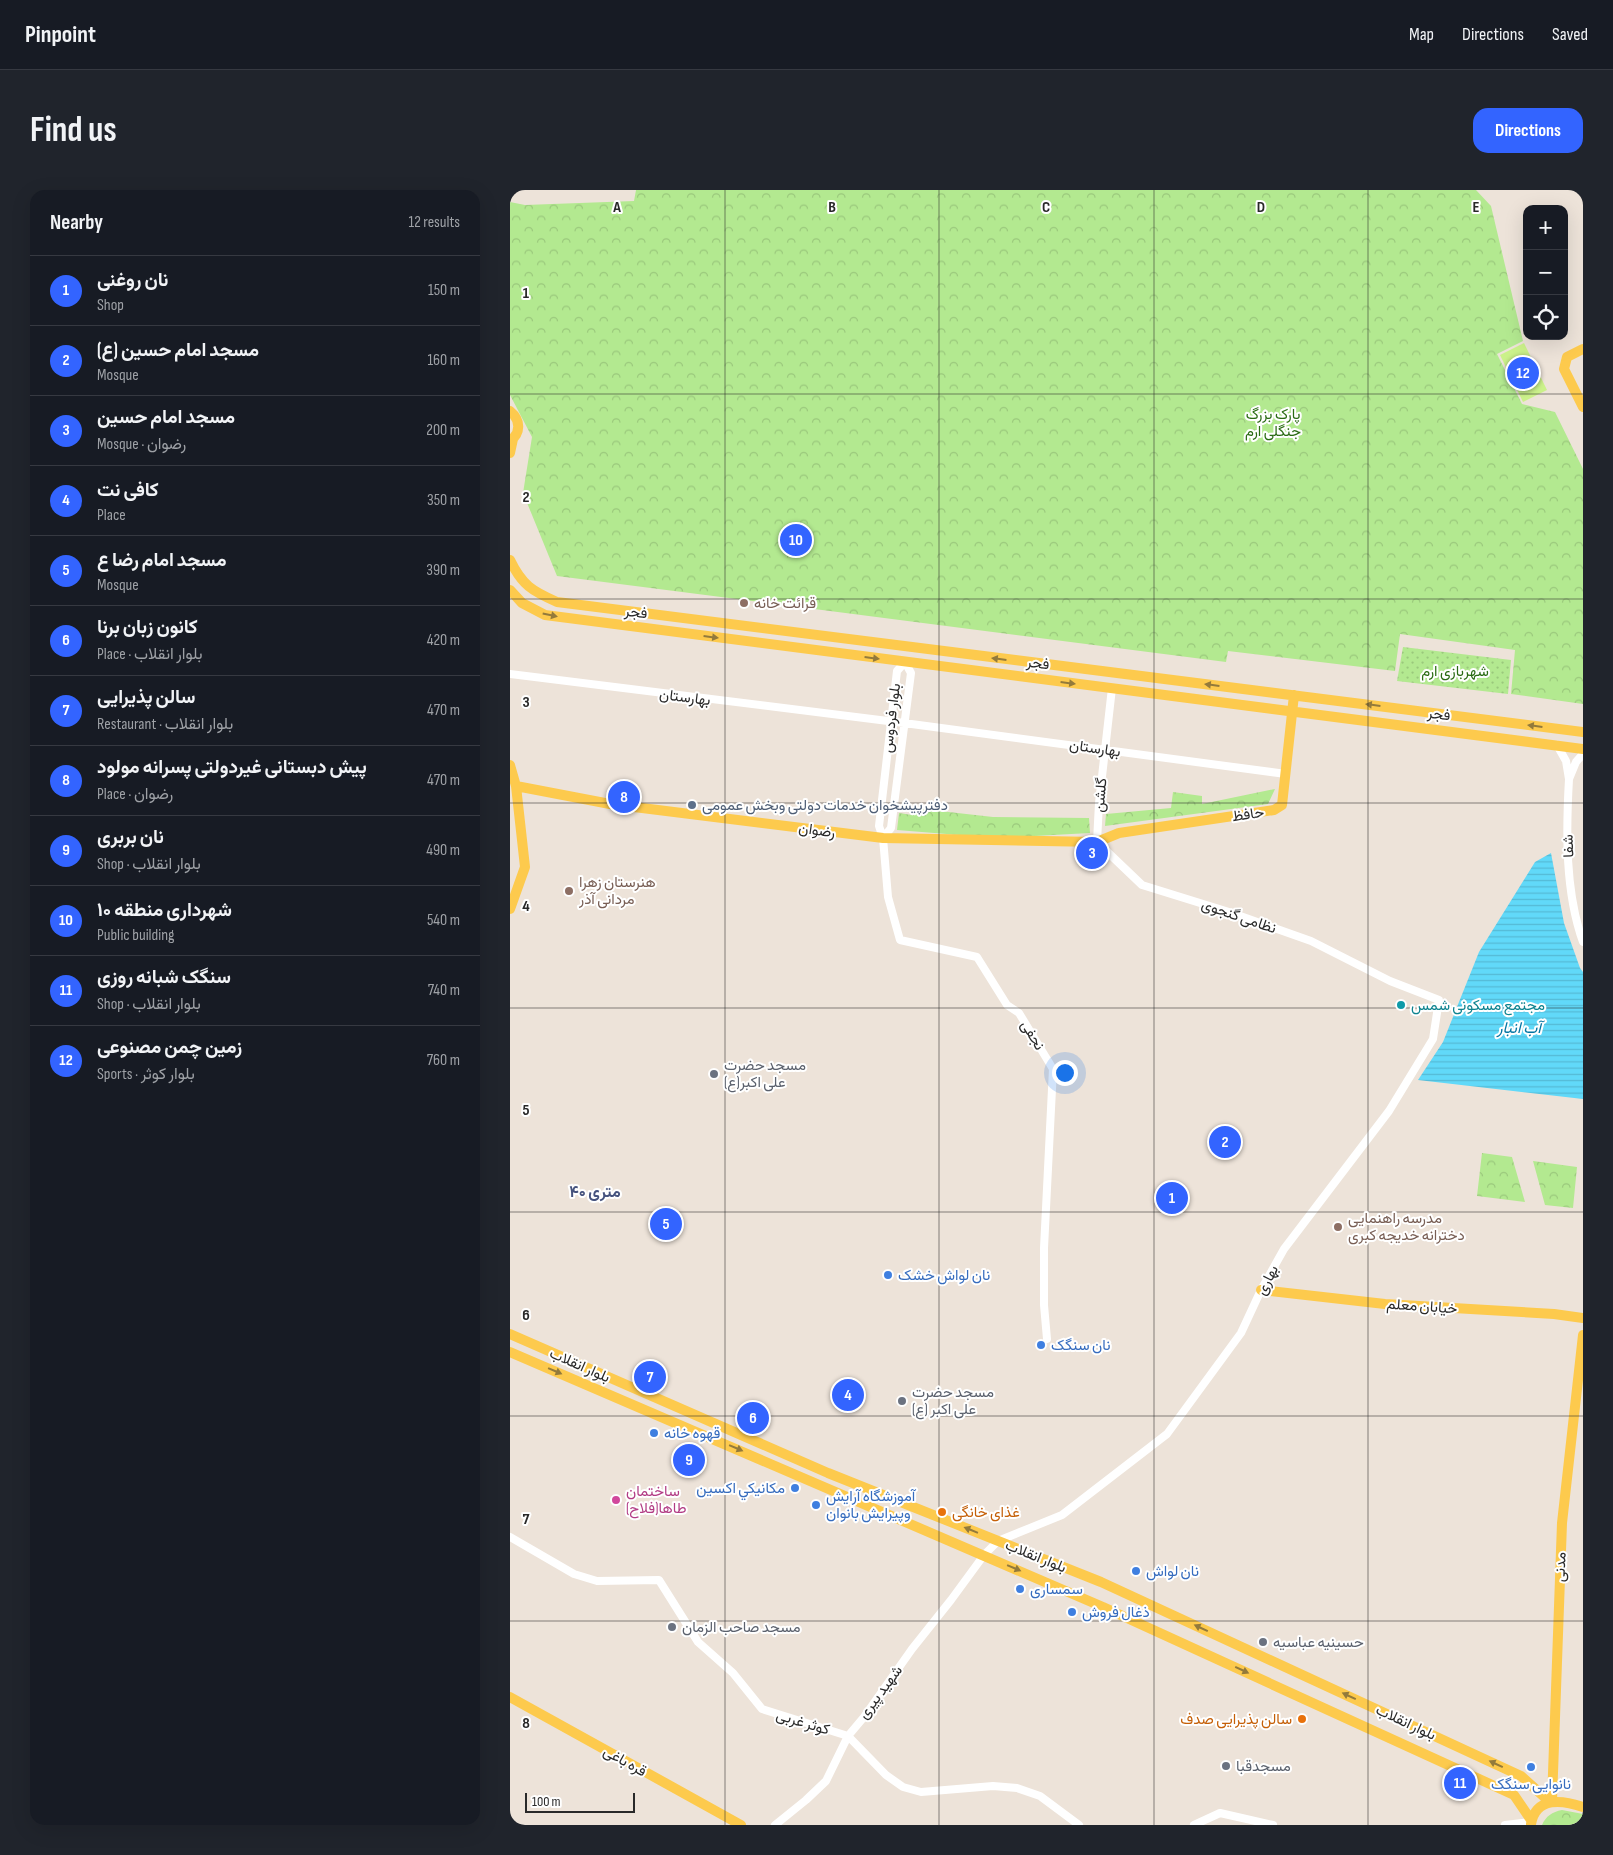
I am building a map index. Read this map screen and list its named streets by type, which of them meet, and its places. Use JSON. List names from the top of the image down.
{
  "streets": {
    "main road": [
      "فجر",
      "حافظ",
      "رضوان",
      "خیابان معلم",
      "بلوار انقلاب",
      "مدنی",
      "قره باغی"
    ],
    "street": [
      "بهارستان",
      "بلوار فردوس",
      "گلشن",
      "شفا",
      "نظامی گنجوی",
      "نجفی",
      "بهاری",
      "شهید پیری",
      "کوثر غربی"
    ]
  },
  "crossings": [
    ["فجر", "بلوار فردوس"],
    ["فجر", "گلشن"],
    ["فجر", "حافظ"],
    ["بهارستان", "بلوار فردوس"],
    ["بهارستان", "گلشن"],
    ["بهارستان", "حافظ"],
    ["بلوار فردوس", "رضوان"],
    ["بلوار فردوس", "نجفی"],
    ["گلشن", "رضوان"],
    ["گلشن", "نظامی گنجوی"],
    ["حافظ", "رضوان"],
    ["رضوان", "نظامی گنجوی"],
    ["رضوان", "نجفی"],
    ["نظامی گنجوی", "بهاری"],
    ["بهاری", "خیابان معلم"],
    ["بهاری", "بلوار انقلاب"],
    ["بهاری", "شهید پیری"],
    ["بلوار انقلاب", "مدنی"],
    ["بلوار انقلاب", "شهید پیری"],
    ["شهید پیری", "کوثر غربی"]
  ],
  "districts": ["۴۰ متری"],
  "water": ["آب انبار"],
  "parks": ["پارک بزرگ جنگلی ارم", "شهربازی ارم"],
  "places": [
    "قرائت خانه",
    "دفترپیشخوان خدمات دولتی وبخش عمومی",
    "هنرستان زهرا مردانی آذر",
    "مجتمع مسکونی شمس",
    "مسجد حضرت علی اکبر(ع)",
    "مدرسه راهنمایی دخترانه خدیجه کبری",
    "نان لواش خشک",
    "نان سنگک",
    "مسجد حضرت علی اکبر (ع)",
    "قهوه خانه",
    "مكانيكي اكسين",
    "ساختمان طاها(فلاح)",
    "آموزشگاه آرایش وپیرایش بانوان",
    "غذای خانگی",
    "نان لواش",
    "سمساری",
    "ذغال فروش",
    "مسجد صاحب الزمان",
    "حسینیه عباسیه",
    "سالن پذیرایی صدف",
    "مسجدقبا",
    "نانوایی سنگک"
  ],
  "scale_bar": "100 m",
  "page": {
    "header": "Pinpoint",
    "nav": ["Map", "Directions", "Saved"],
    "buttons": "Directions",
    "title": "Find us",
    "heading": ["Nearby", "12 results"],
    "map_buttons": ["+", "−"],
    "list": [
      {
        "mark": "1",
        "name": "نان روغنی",
        "note": "Shop",
        "value": "150 m"
      },
      {
        "mark": "2",
        "name": "مسجد امام حسین (ع)",
        "note": "Mosque",
        "value": "160 m"
      },
      {
        "mark": "3",
        "name": "مسجد امام حسین",
        "note": "Mosque · رضوان",
        "value": "200 m"
      },
      {
        "mark": "4",
        "name": "کافی نت",
        "note": "Place",
        "value": "350 m"
      },
      {
        "mark": "5",
        "name": "مسجد امام رضا ع",
        "note": "Mosque",
        "value": "390 m"
      },
      {
        "mark": "6",
        "name": "کانون زبان برنا",
        "note": "Place · بلوار انقلاب",
        "value": "420 m"
      },
      {
        "mark": "7",
        "name": "سالن پذیرایی",
        "note": "Restaurant · بلوار انقلاب",
        "value": "470 m"
      },
      {
        "mark": "8",
        "name": "پیش دبستانی غیردولتی پسرانه مولود",
        "note": "Place · رضوان",
        "value": "470 m"
      },
      {
        "mark": "9",
        "name": "نان بربری",
        "note": "Shop · بلوار انقلاب",
        "value": "490 m"
      },
      {
        "mark": "10",
        "name": "شهرداری منطقه ۱۰",
        "note": "Public building",
        "value": "540 m"
      },
      {
        "mark": "11",
        "name": "سنگک شبانه روزی",
        "note": "Shop · بلوار انقلاب",
        "value": "740 m"
      },
      {
        "mark": "12",
        "name": "زمین چمن مصنوعی",
        "note": "Sports · بلوار کوثر",
        "value": "760 m"
      }
    ],
    "pins": [
      "12",
      "10",
      "8",
      "3",
      "2",
      "1",
      "5",
      "7",
      "4",
      "6",
      "9",
      "11"
    ],
    "scale": "100 m"
  },
  "grid": {
    "columns": [
      "A",
      "B",
      "C",
      "D",
      "E"
    ],
    "rows": [
      "1",
      "2",
      "3",
      "4",
      "5",
      "6",
      "7",
      "8"
    ]
  }
}
